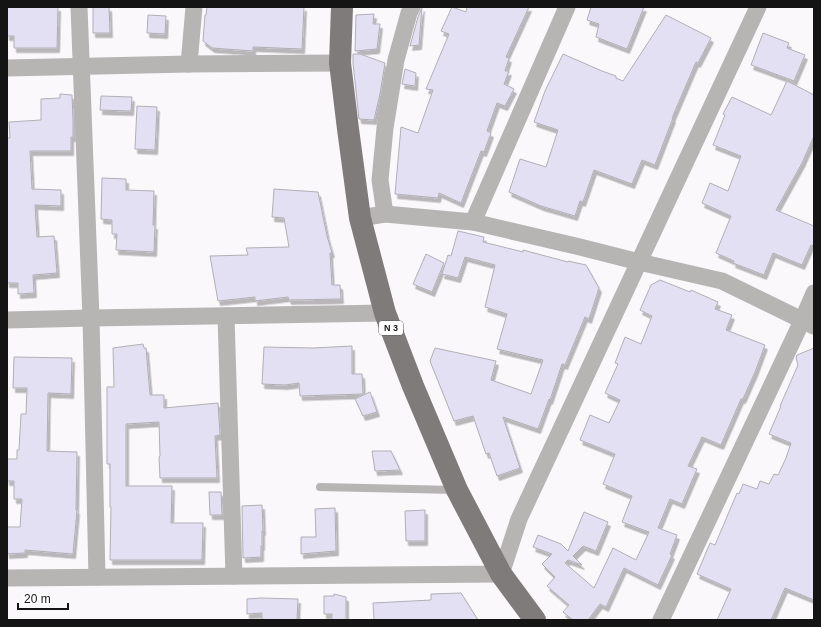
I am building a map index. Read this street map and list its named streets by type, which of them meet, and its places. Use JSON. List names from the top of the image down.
{
  "streets": {
    "main road": ["N 3"]
  },
  "scale_bar": "20 m"
}
